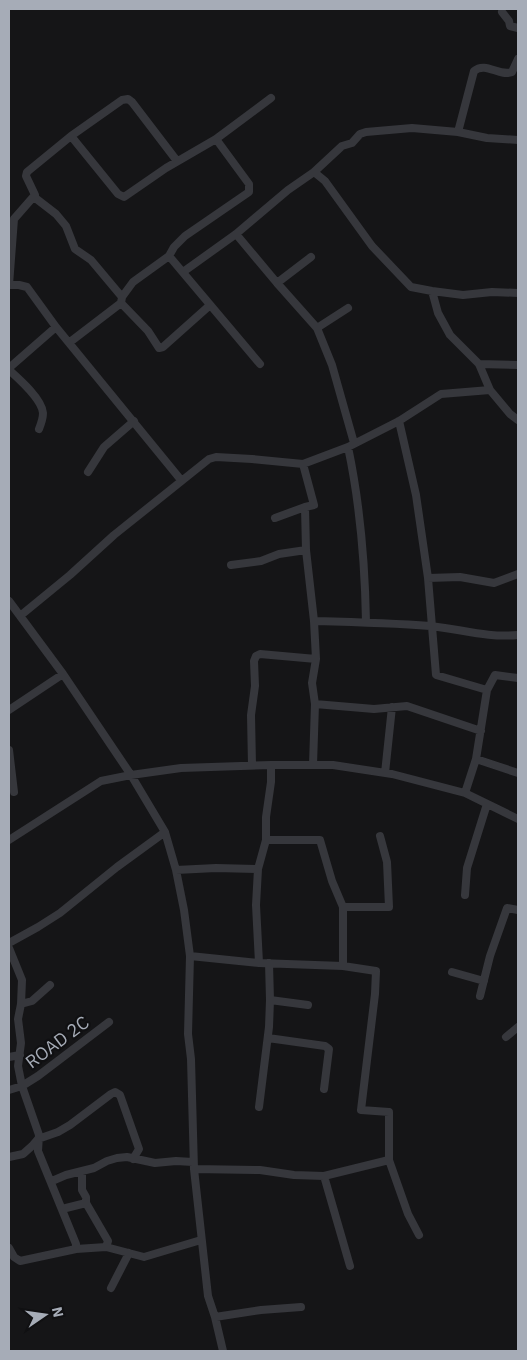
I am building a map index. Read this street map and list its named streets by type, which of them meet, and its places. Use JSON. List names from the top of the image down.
{
  "streets": {
    "street": ["ROAD 2C"]
  },
  "north": "right"
}
